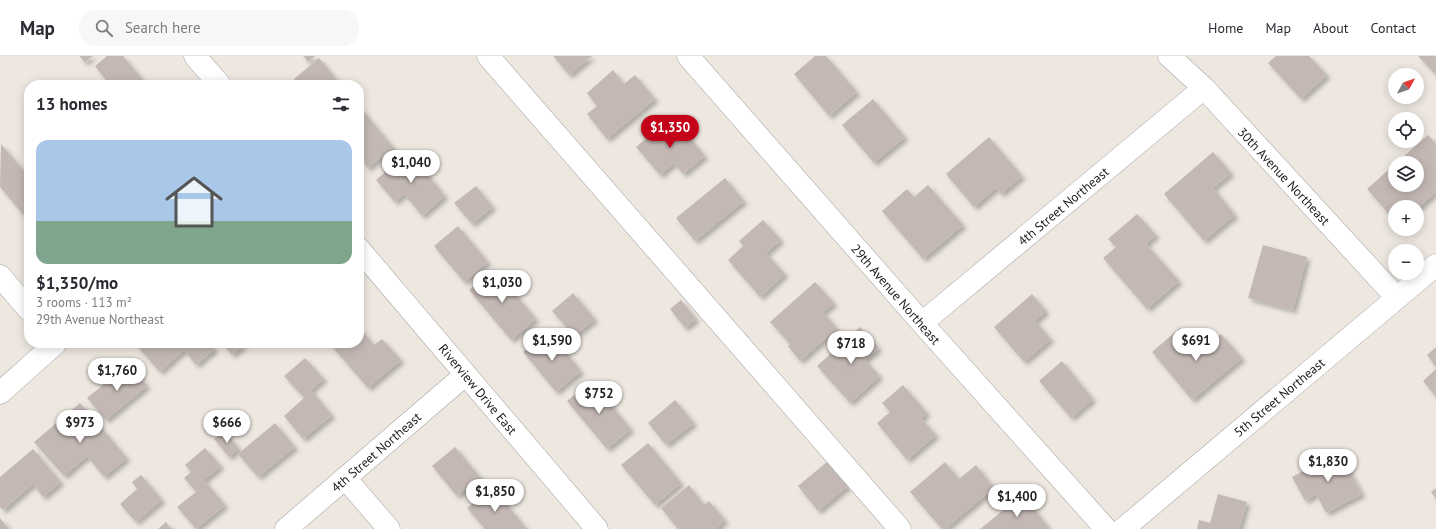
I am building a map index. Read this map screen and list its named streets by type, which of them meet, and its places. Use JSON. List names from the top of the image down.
{
  "streets": {
    "street": [
      "30th Avenue Northeast",
      "4th Street Northeast",
      "29th Avenue Northeast",
      "Riverview Drive East",
      "5th Street Northeast"
    ]
  },
  "crossings": [
    ["30th Avenue Northeast", "4th Street Northeast"],
    ["30th Avenue Northeast", "5th Street Northeast"],
    ["4th Street Northeast", "29th Avenue Northeast"],
    ["4th Street Northeast", "Riverview Drive East"]
  ],
  "north": "top right",
  "page": {
    "header": "Map",
    "search": "Search here",
    "nav": [
      "Home",
      "Map",
      "About",
      "Contact"
    ],
    "map_buttons": ["+", "−"],
    "heading": "13 homes",
    "price": [
      "$1,350",
      "$1,040",
      "$1,030",
      "$1,590",
      "$691",
      "$718",
      "$1,760",
      "$752",
      "$973",
      "$666",
      "$1,830",
      "$1,850",
      "$1,400"
    ],
    "list": [
      {
        "name": "$1,350/mo",
        "note": "3 rooms · 113 m² · 29th Avenue Northeast"
      }
    ]
  }
}
